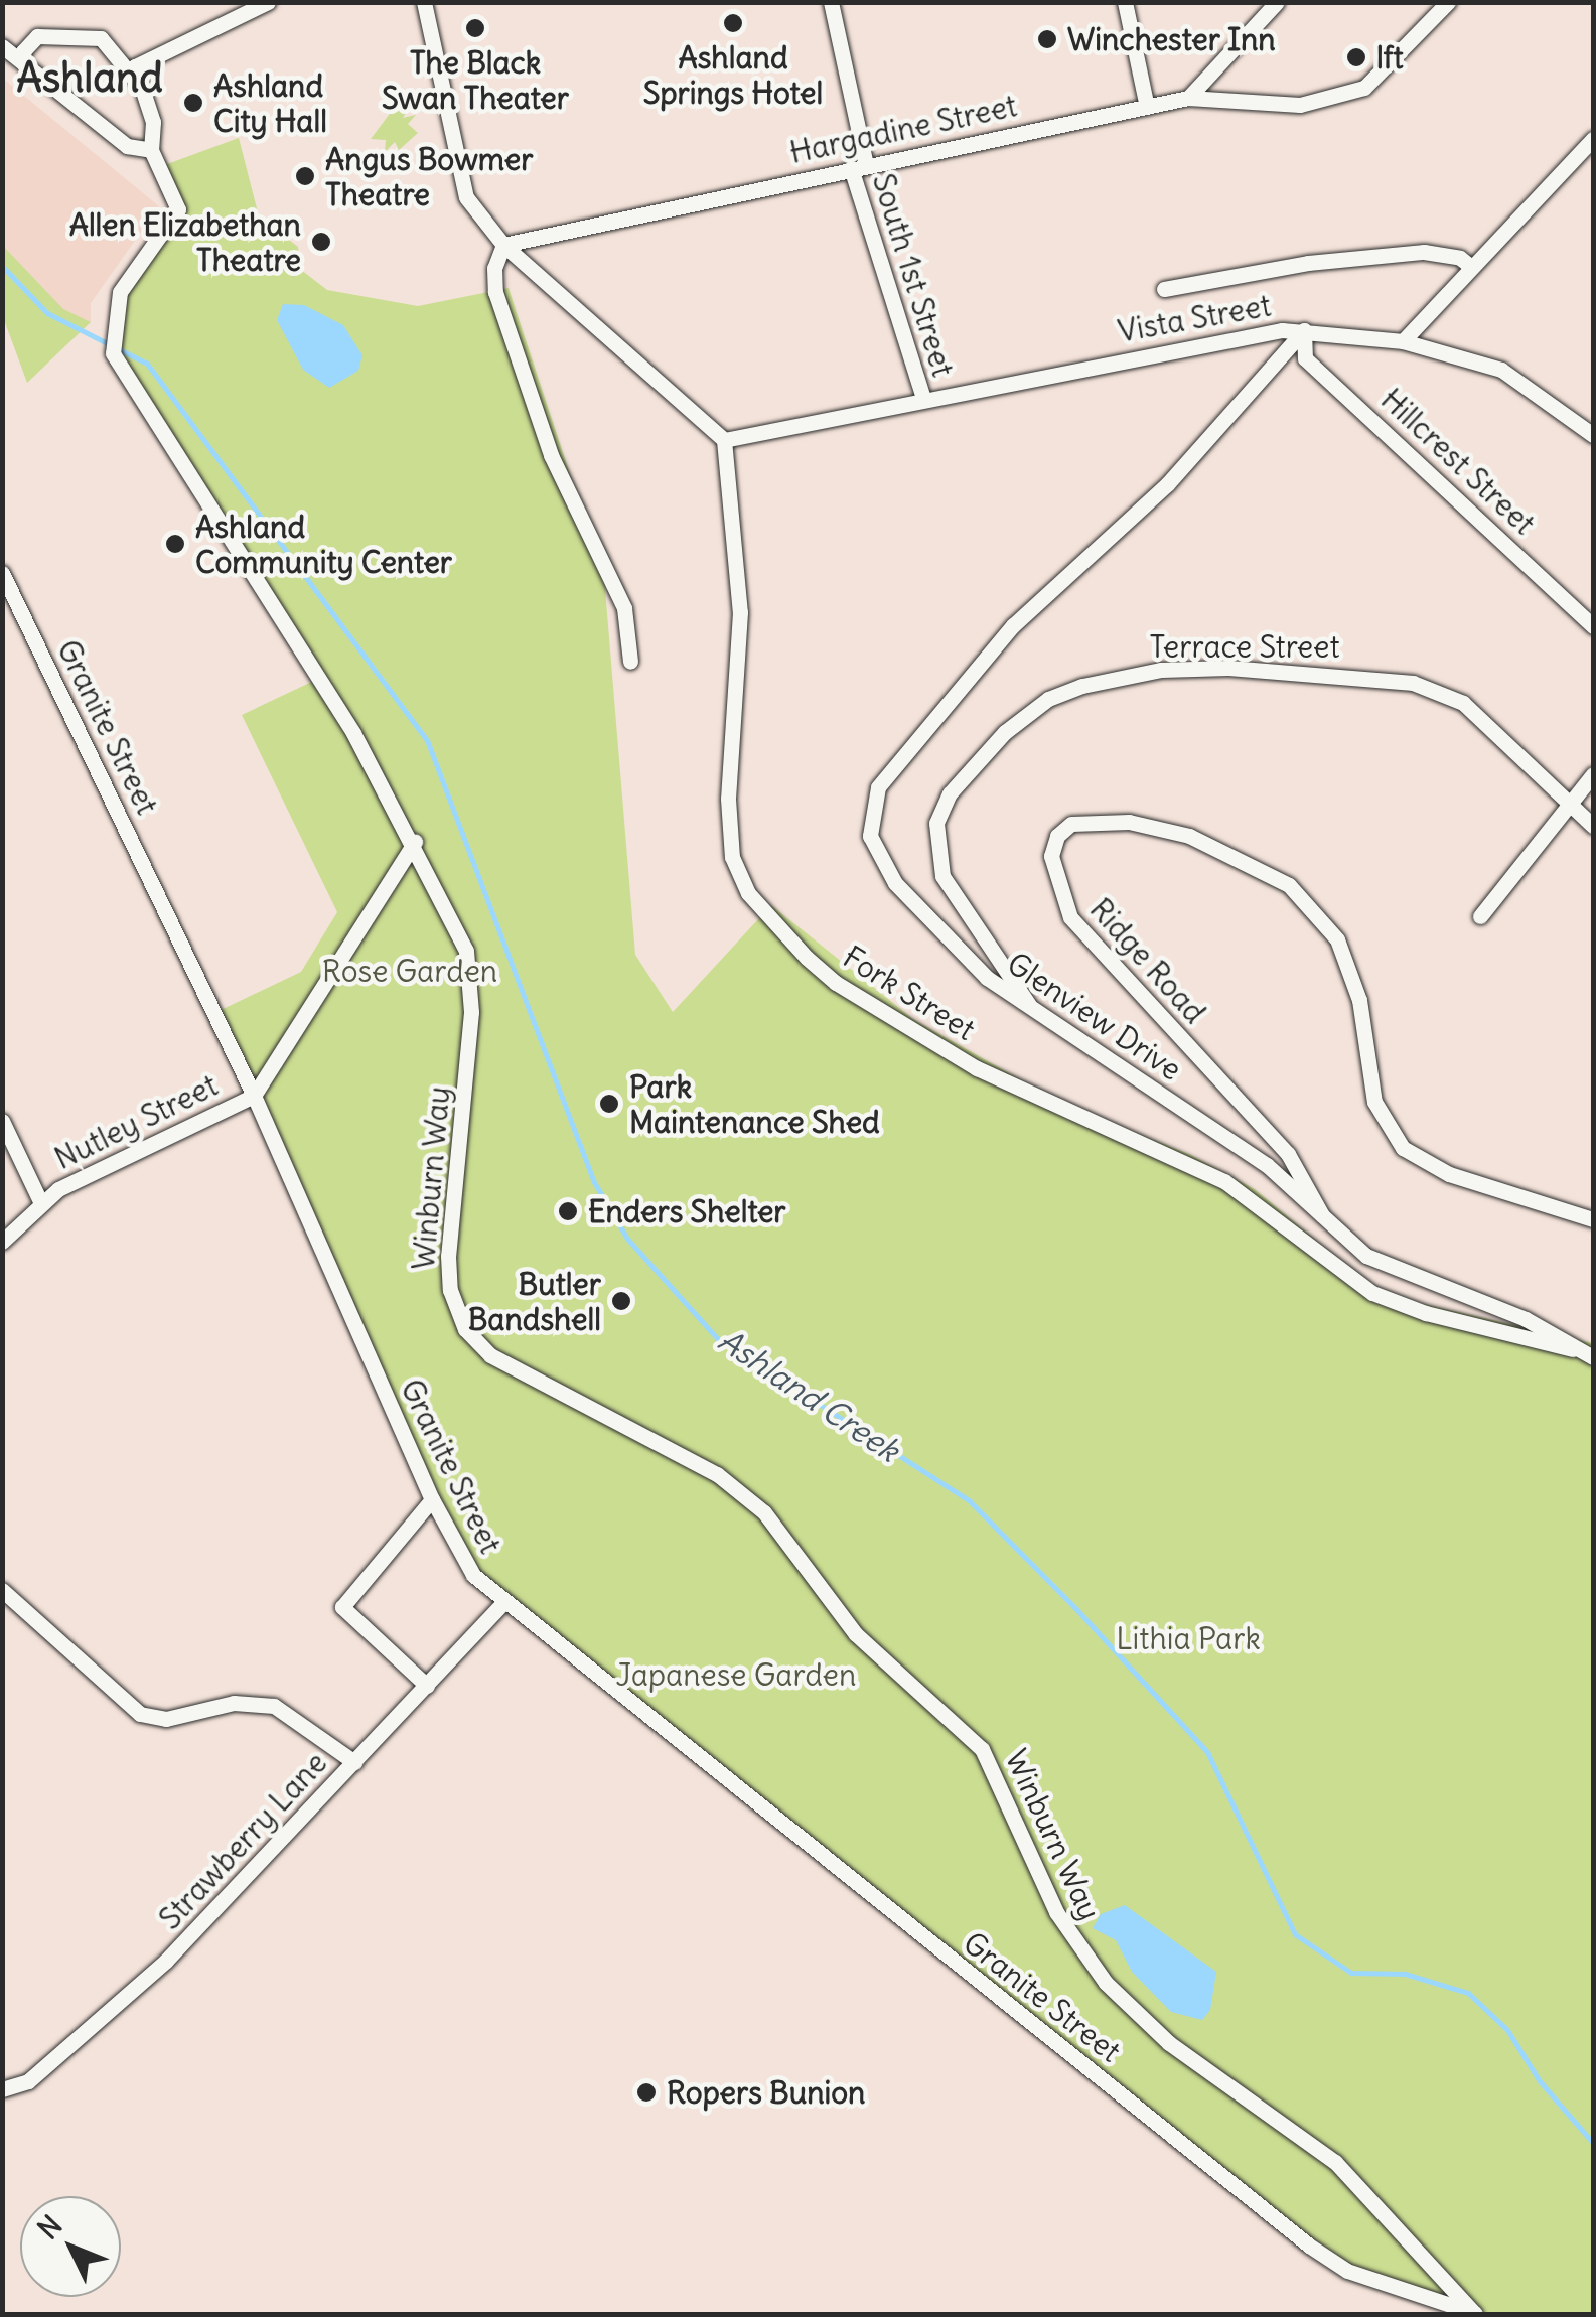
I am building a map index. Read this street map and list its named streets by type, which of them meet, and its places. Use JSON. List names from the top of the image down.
{
  "streets": {
    "street": [
      "Hargadine Street",
      "South 1st Street",
      "Vista Street",
      "Hillcrest Street",
      "Terrace Street",
      "Granite Street",
      "Ridge Road",
      "Fork Street",
      "Glenview Drive",
      "Nutley Street",
      "Winburn Way",
      "Strawberry Lane"
    ]
  },
  "crossings": [
    ["Hargadine Street", "South 1st Street"],
    ["South 1st Street", "Vista Street"],
    ["Vista Street", "Hillcrest Street"],
    ["Vista Street", "Fork Street"],
    ["Vista Street", "Glenview Drive"],
    ["Hillcrest Street", "Glenview Drive"],
    ["Terrace Street", "Glenview Drive"],
    ["Granite Street", "Nutley Street"],
    ["Granite Street", "Winburn Way"],
    ["Granite Street", "Strawberry Lane"],
    ["Ridge Road", "Glenview Drive"],
    ["Fork Street", "Glenview Drive"],
    ["Nutley Street", "Winburn Way"]
  ],
  "districts": ["Ashland"],
  "water": ["Ashland Creek"],
  "parks": ["Rose Garden", "Lithia Park", "Japanese Garden"],
  "places": [
    "Ashland Springs Hotel",
    "The Black Swan Theater",
    "Winchester Inn",
    "lft",
    "Ashland City Hall",
    "Angus Bowmer Theatre",
    "Allen Elizabethan Theatre",
    "Ashland Community Center",
    "Park Maintenance Shed",
    "Enders Shelter",
    "Butler Bandshell",
    "Ropers Bunion"
  ],
  "north": "top left"
}
